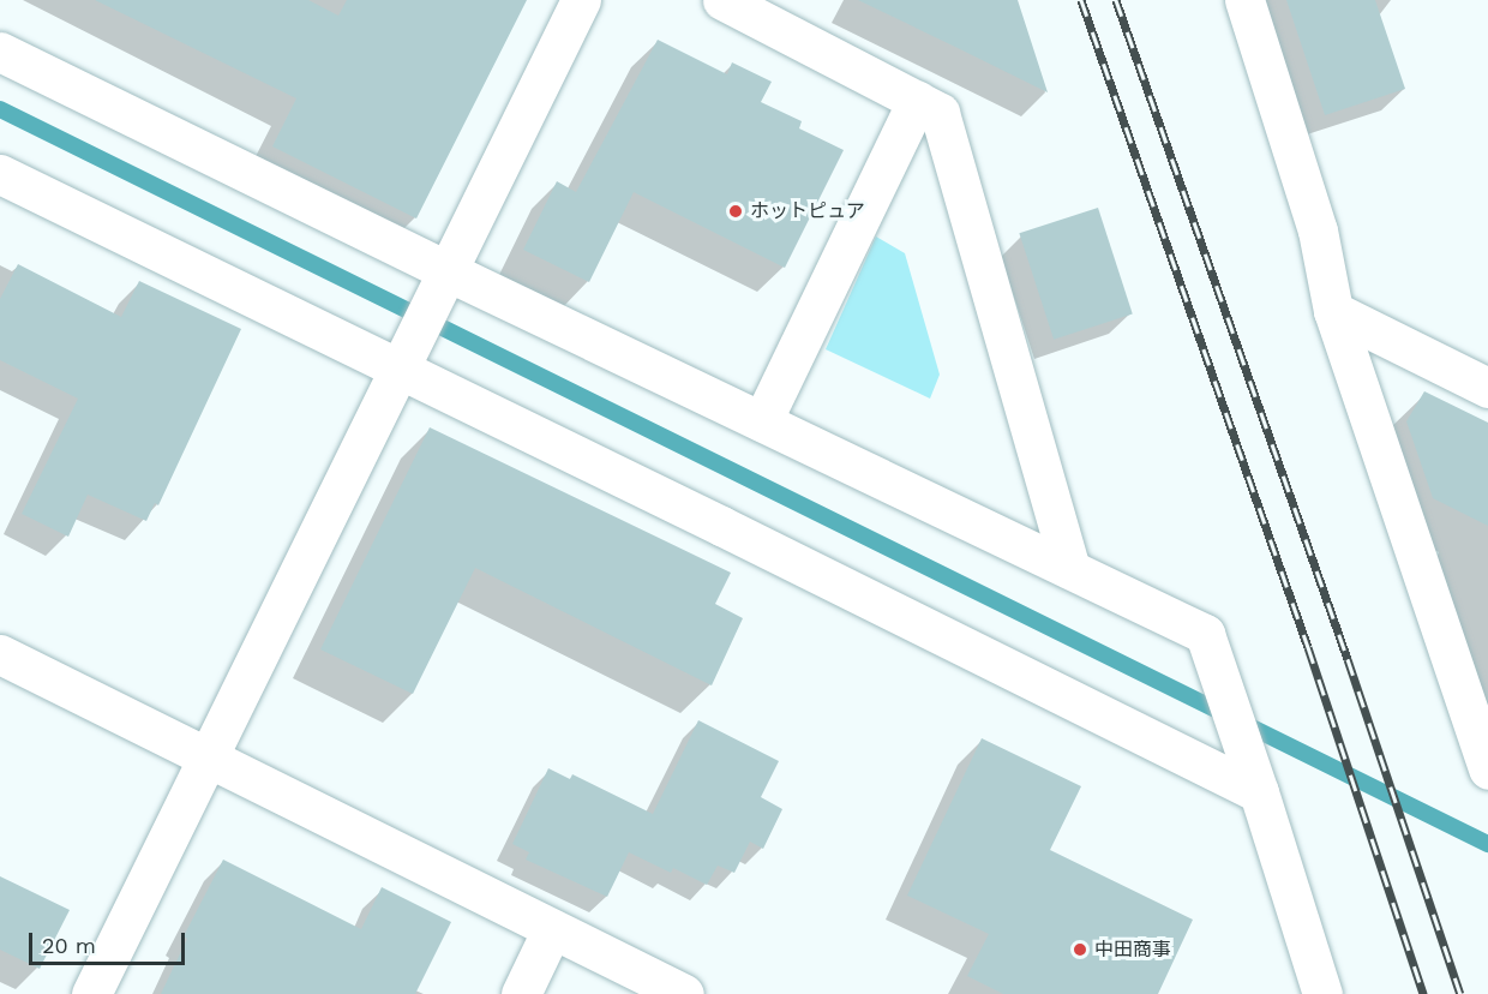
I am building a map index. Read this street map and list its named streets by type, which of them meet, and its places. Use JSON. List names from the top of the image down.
{
  "places": ["ホットピュア", "中田商事"],
  "scale_bar": "20 m"
}
